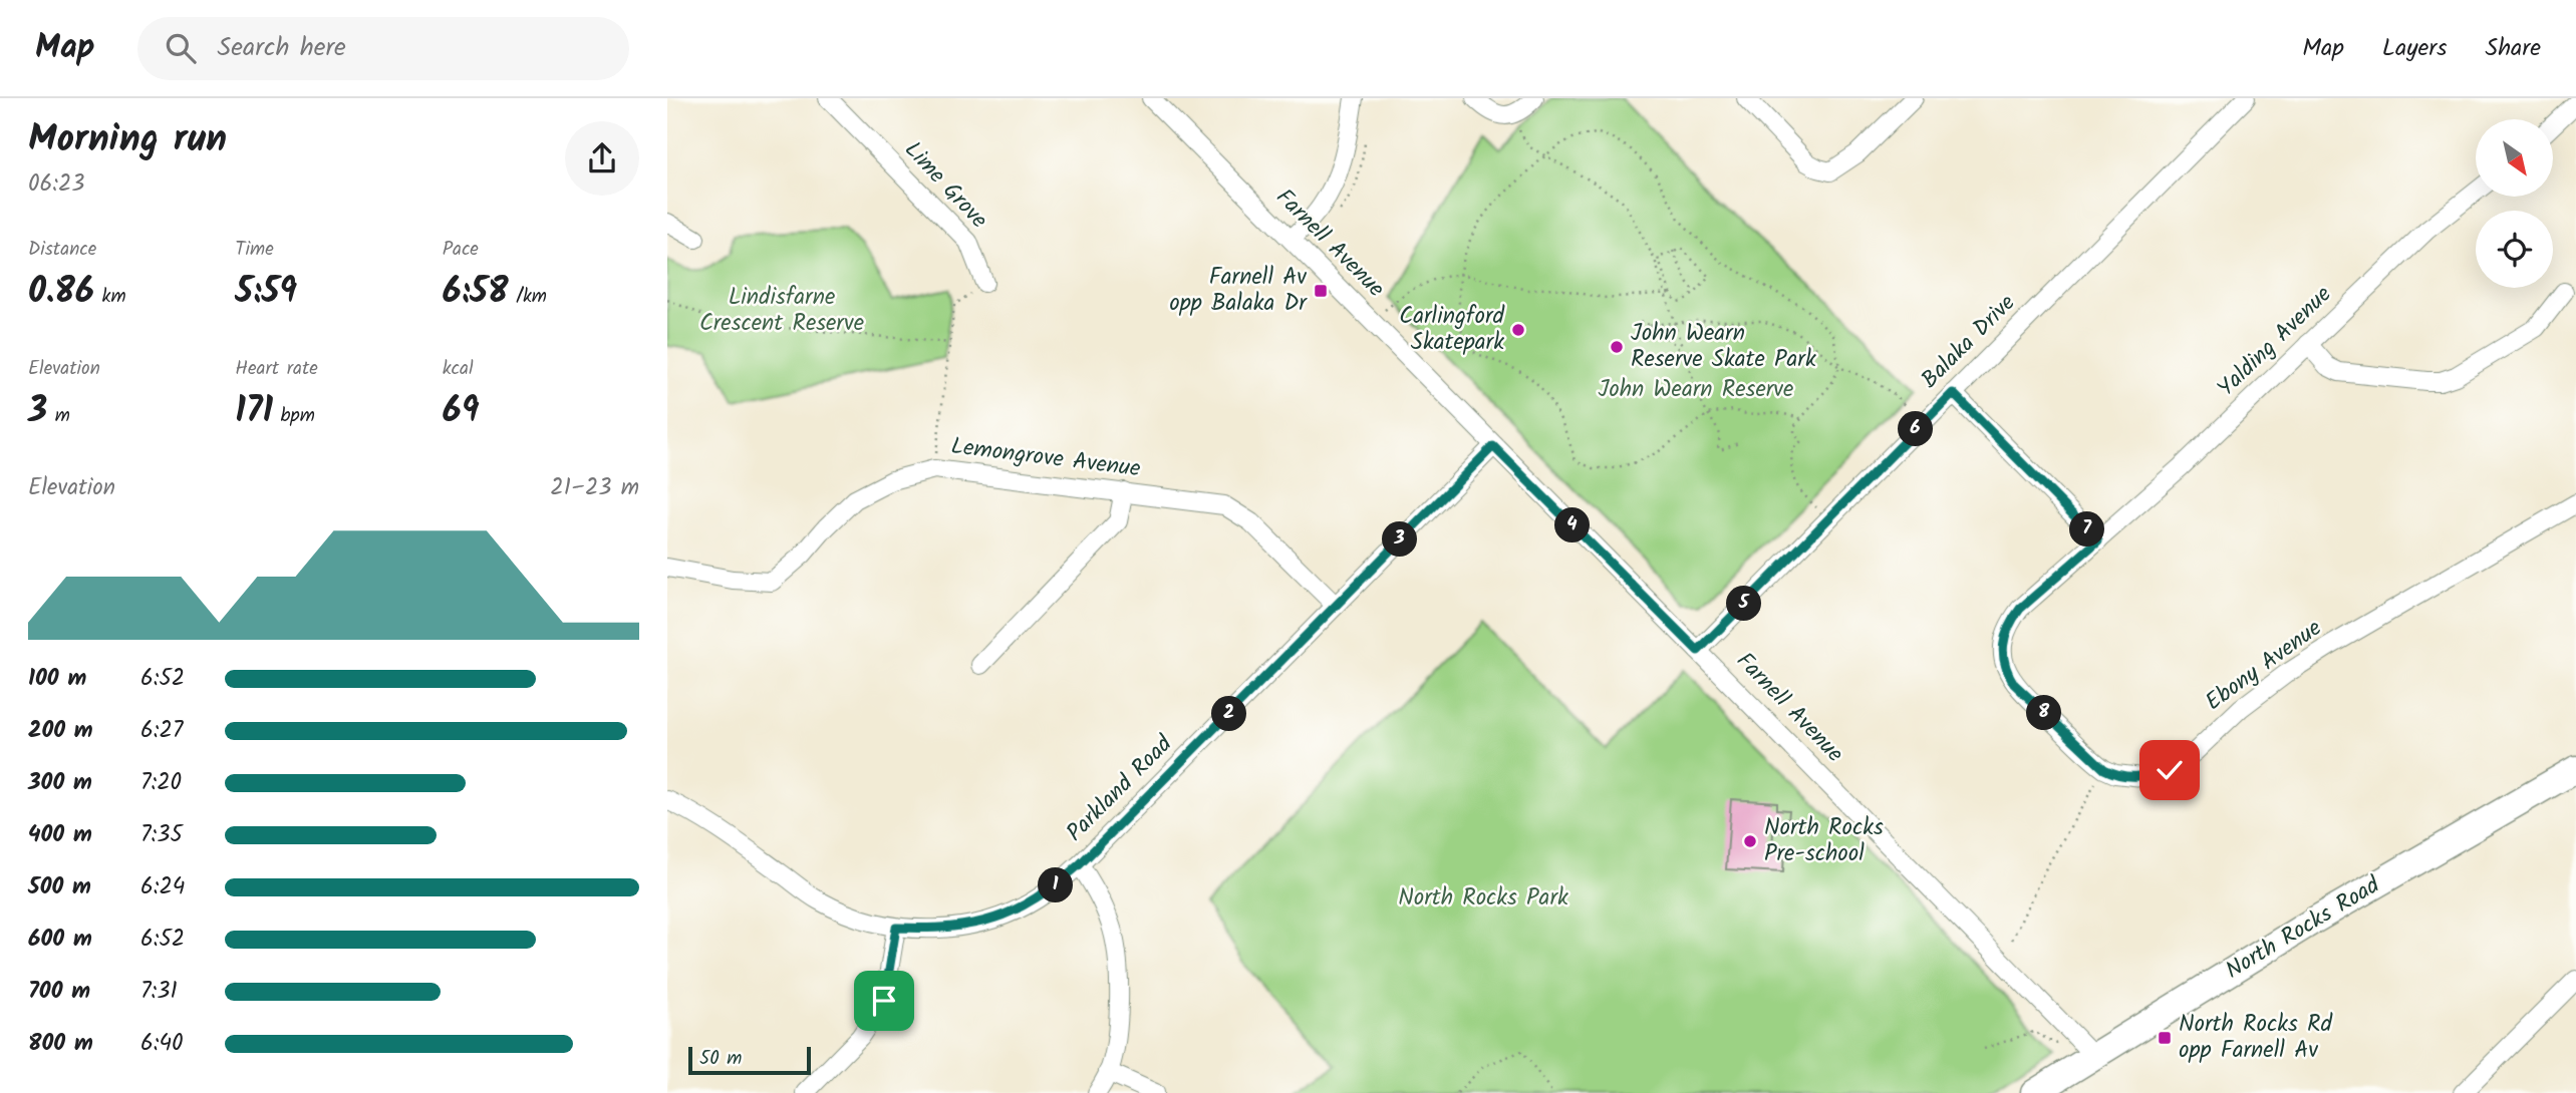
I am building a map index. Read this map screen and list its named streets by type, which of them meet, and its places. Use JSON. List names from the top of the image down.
{
  "streets": {
    "main road": ["North Rocks Road"],
    "street": [
      "Lime Grove",
      "Farnell Avenue",
      "Balaka Drive",
      "Yalding Avenue",
      "Lemongrove Avenue",
      "Ebony Avenue",
      "Parkland Road"
    ]
  },
  "crossings": [
    ["Farnell Avenue", "Balaka Drive"],
    ["Farnell Avenue", "Parkland Road"],
    ["Farnell Avenue", "North Rocks Road"],
    ["Lemongrove Avenue", "Parkland Road"]
  ],
  "parks": ["Lindisfarne Crescent Reserve", "John Wearn Reserve", "North Rocks Park"],
  "places": {
    "transit": ["Farnell Av opp Balaka Dr", "North Rocks Rd opp Farnell Av"],
    "other": ["Carlingford Skatepark", "John Wearn Reserve Skate Park", "North Rocks Pre-school"]
  },
  "scale_bar": "50 m",
  "north": "bottom right",
  "page": {
    "header": "Map",
    "search": "Search here",
    "nav": ["Map", "Layers", "Share"],
    "heading": ["Morning run", "06:23"],
    "stats": [
      ["Distance", "0.86 km"],
      ["Time", "5:59"],
      ["Pace", "6:58 /km"],
      ["Elevation", "3 m"],
      ["Heart rate", "171 bpm"],
      ["kcal", "69"]
    ],
    "pins": [
      "6",
      "4",
      "7",
      "3",
      "5",
      "8",
      "2",
      "1"
    ],
    "chart": ["Elevation", "21–23 m"],
    "list": [
      {
        "name": "100 m",
        "note": "6:52"
      },
      {
        "name": "200 m",
        "note": "6:27"
      },
      {
        "name": "300 m",
        "note": "7:20"
      },
      {
        "name": "400 m",
        "note": "7:35"
      },
      {
        "name": "500 m",
        "note": "6:24"
      },
      {
        "name": "600 m",
        "note": "6:52"
      },
      {
        "name": "700 m",
        "note": "7:31"
      },
      {
        "name": "800 m",
        "note": "6:40"
      }
    ],
    "scale": "50 m"
  }
}
